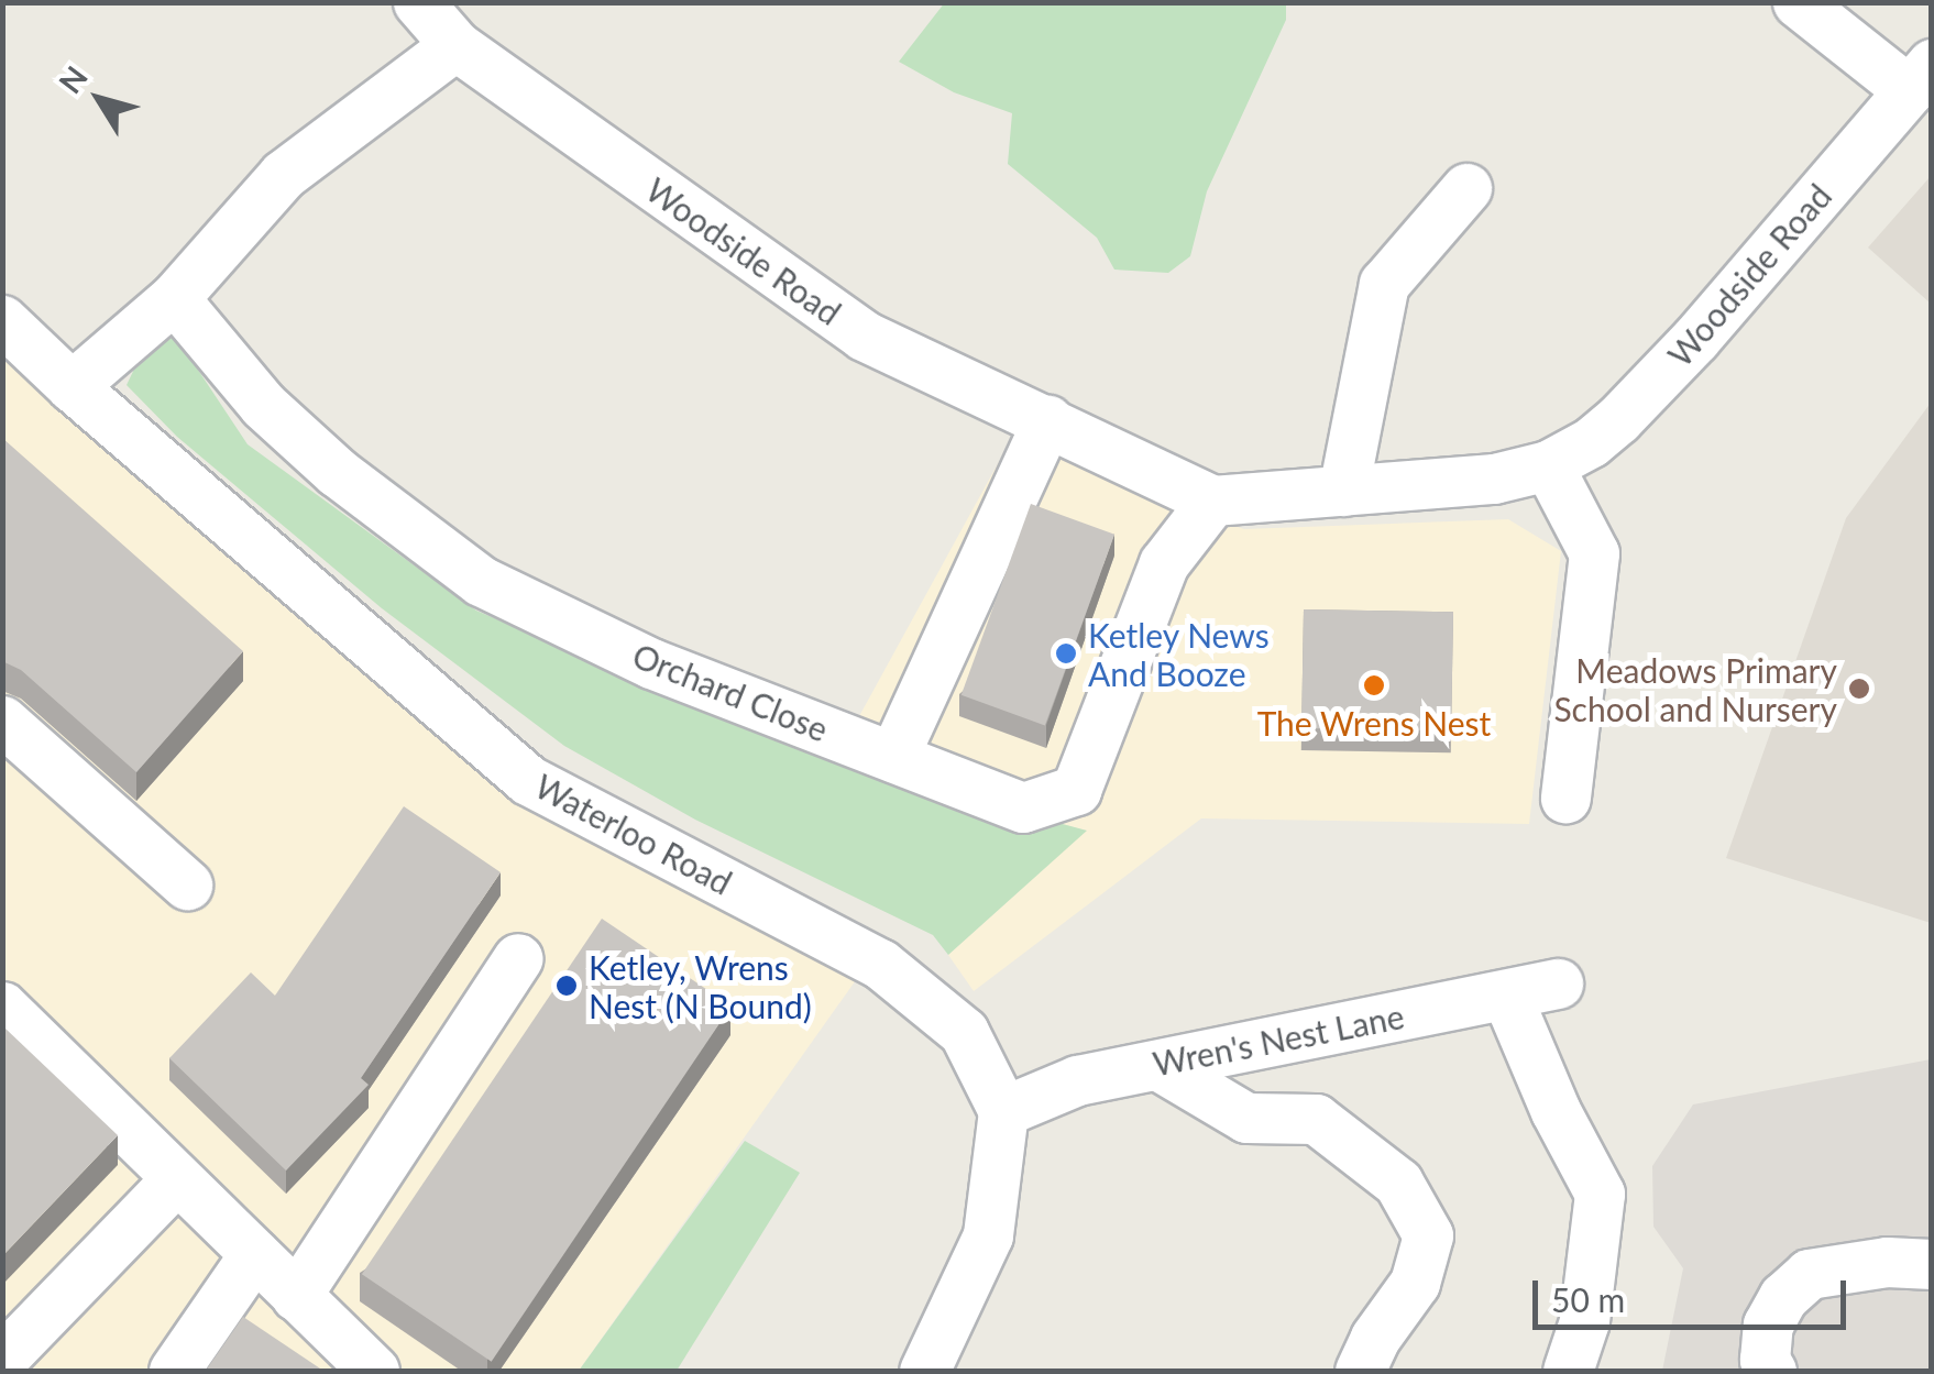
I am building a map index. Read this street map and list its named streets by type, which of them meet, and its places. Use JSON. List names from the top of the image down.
{
  "streets": {
    "street": [
      "Woodside Road",
      "Orchard Close",
      "Waterloo Road",
      "Wren's Nest Lane"
    ]
  },
  "crossings": [
    ["Woodside Road", "Orchard Close"],
    ["Waterloo Road", "Wren's Nest Lane"]
  ],
  "places": [
    "Ketley News And Booze",
    "The Wrens Nest",
    "Meadows Primary School and Nursery",
    "Ketley, Wrens Nest (N Bound)"
  ],
  "scale_bar": "50 m",
  "north": "top left"
}
